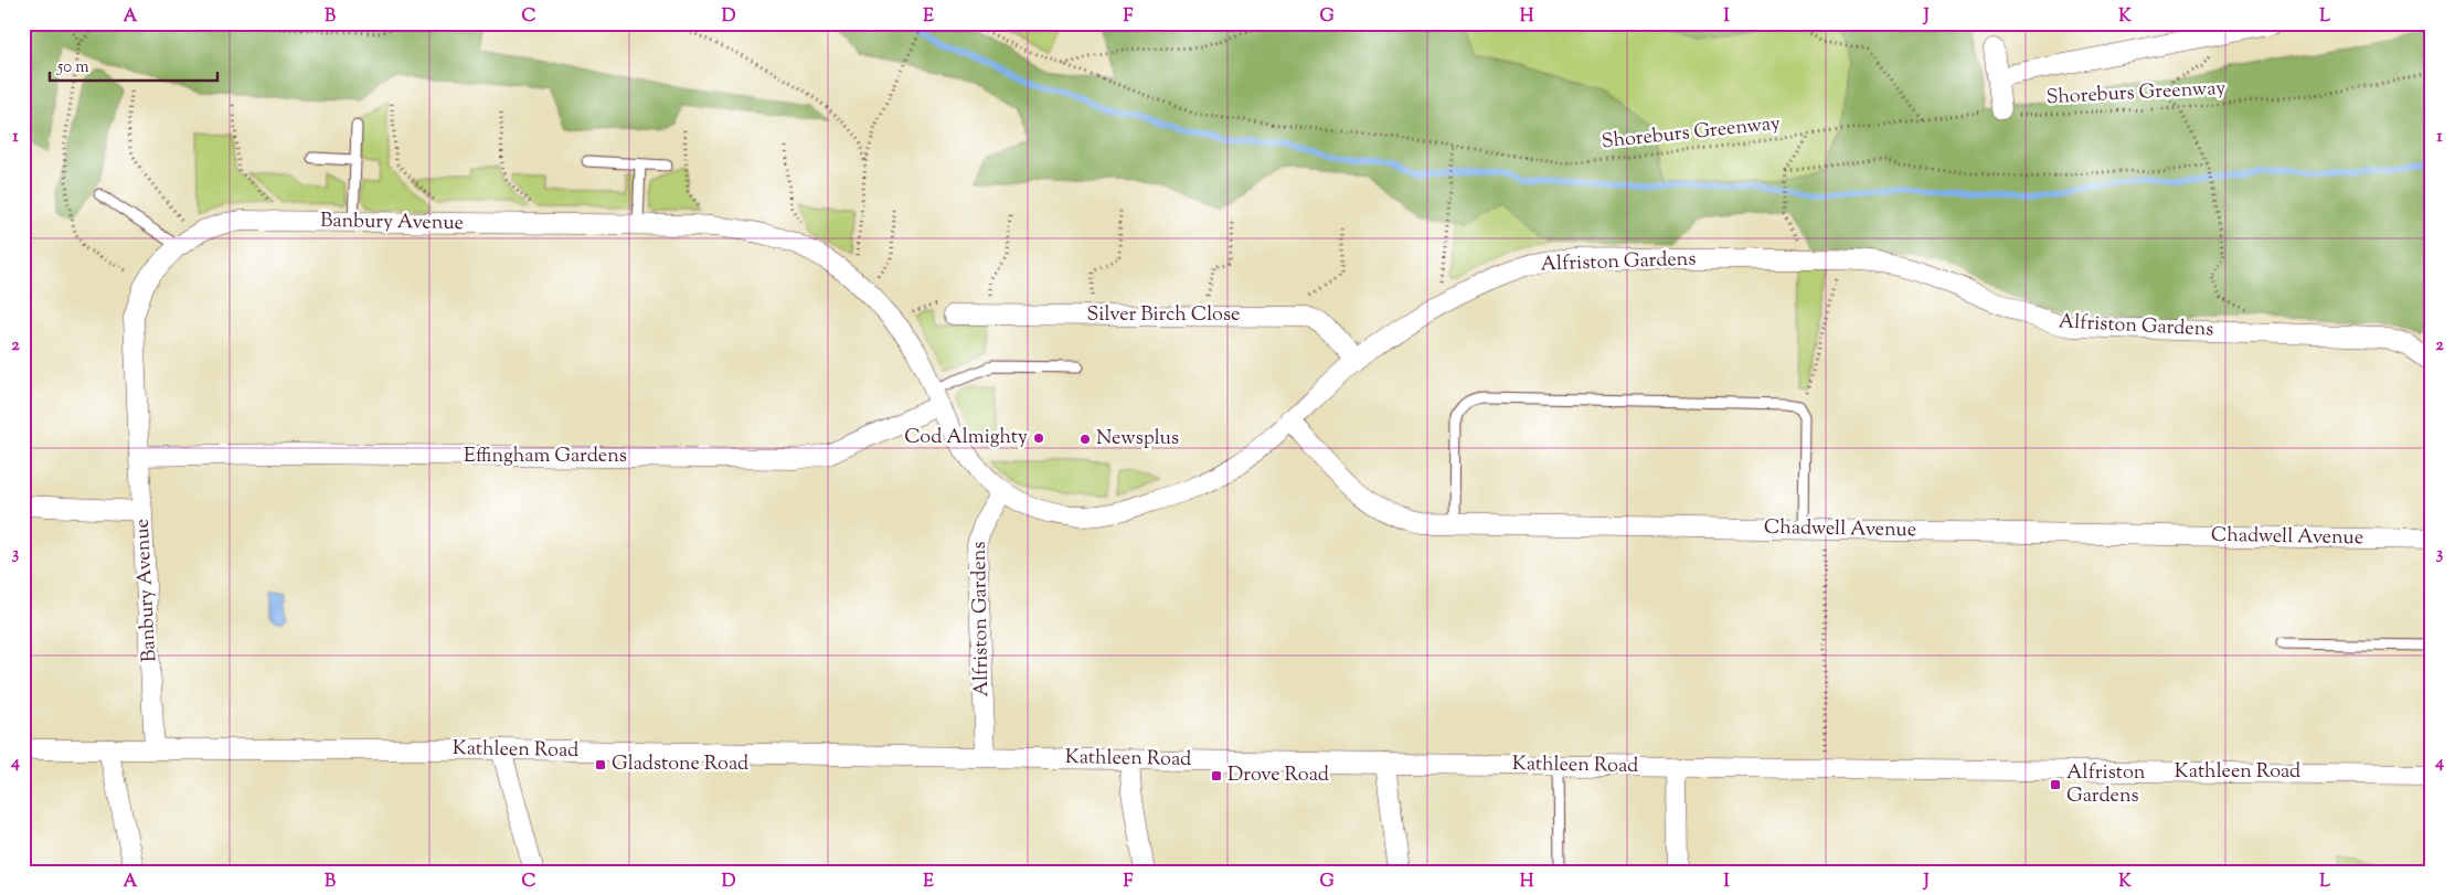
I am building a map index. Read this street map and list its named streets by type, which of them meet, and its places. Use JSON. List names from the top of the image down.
{
  "streets": {
    "street": [
      "Banbury Avenue",
      "Alfriston Gardens",
      "Silver Birch Close",
      "Effingham Gardens",
      "Chadwell Avenue",
      "Kathleen Road"
    ],
    "path": ["Shoreburs Greenway"]
  },
  "crossings": [
    ["Banbury Avenue", "Alfriston Gardens"],
    ["Banbury Avenue", "Effingham Gardens"],
    ["Banbury Avenue", "Kathleen Road"],
    ["Alfriston Gardens", "Silver Birch Close"],
    ["Alfriston Gardens", "Chadwell Avenue"],
    ["Alfriston Gardens", "Kathleen Road"]
  ],
  "places": {
    "other": ["Cod Almighty", "Newsplus"],
    "transit": ["Gladstone Road", "Drove Road", "Alfriston Gardens"]
  },
  "scale_bar": "50 m",
  "grid": {
    "columns": [
      "A",
      "B",
      "C",
      "D",
      "E",
      "F",
      "G",
      "H",
      "I",
      "J",
      "K",
      "L"
    ],
    "rows": [
      "1",
      "2",
      "3",
      "4"
    ]
  }
}
